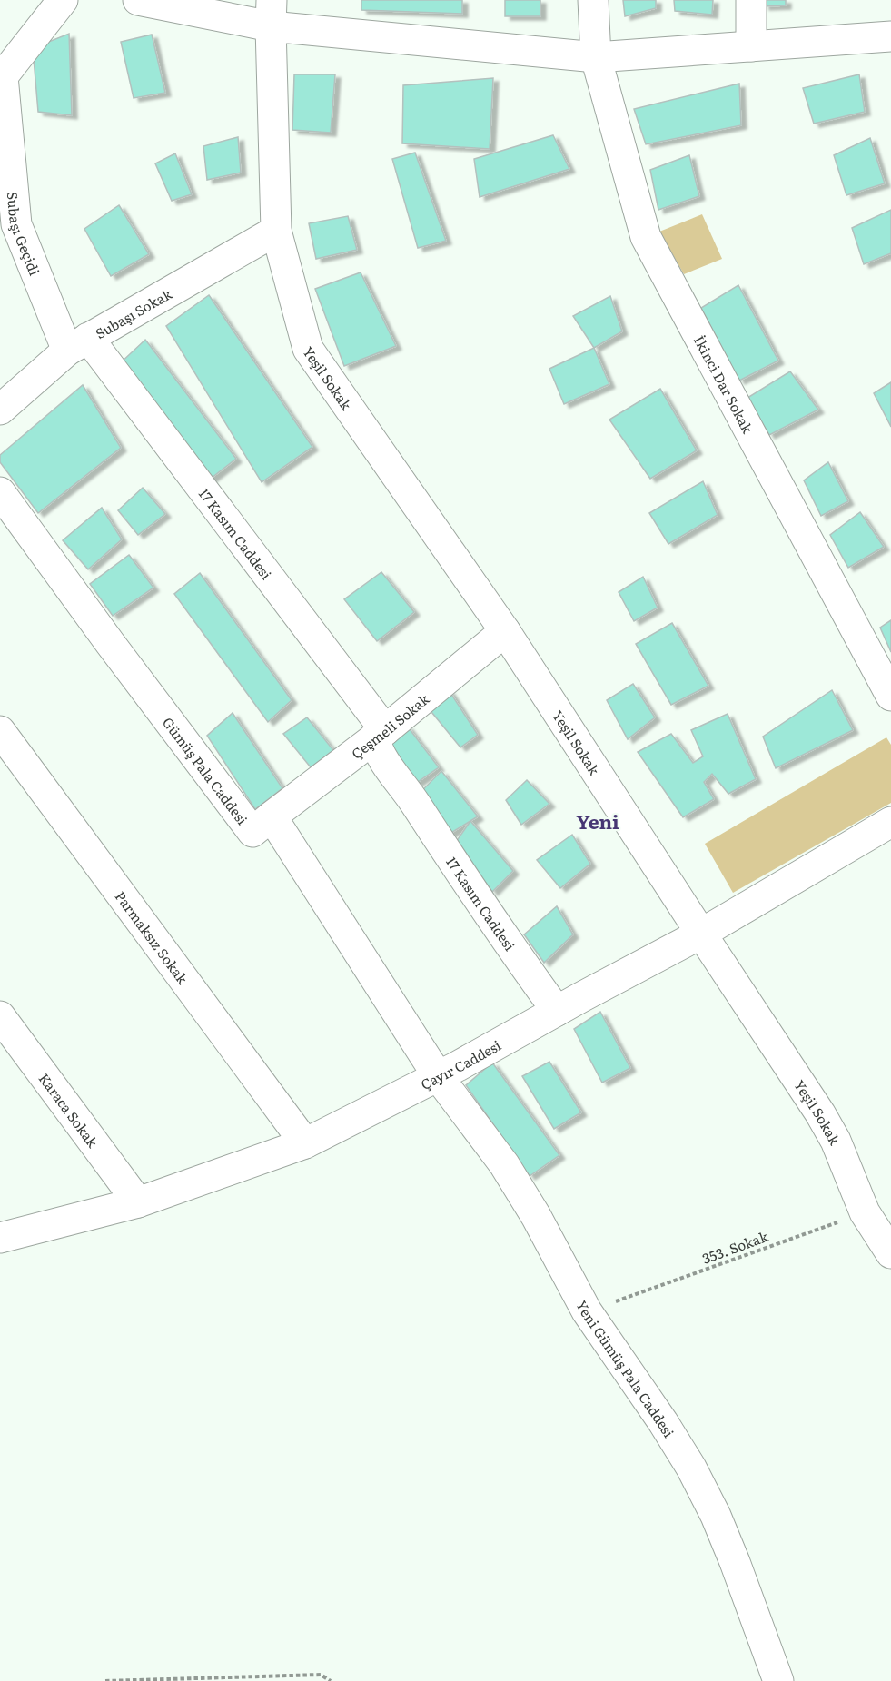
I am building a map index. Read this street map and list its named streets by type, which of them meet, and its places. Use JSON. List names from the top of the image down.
{
  "streets": {
    "street": [
      "Subaşı Geçidi",
      "Subaşı Sokak",
      "Yeşil Sokak",
      "İkinci Dar Sokak",
      "17 Kasım Caddesi",
      "Çeşmeli Sokak",
      "Gümüş Pala Caddesi",
      "Parmaksız Sokak",
      "Çayır Caddesi",
      "Karaca Sokak",
      "Yeni Gümüş Pala Caddesi"
    ],
    "path": ["353. Sokak"]
  },
  "crossings": [
    ["Subaşı Geçidi", "Subaşı Sokak"],
    ["Subaşı Geçidi", "17 Kasım Caddesi"],
    ["Subaşı Sokak", "Yeşil Sokak"],
    ["Subaşı Sokak", "17 Kasım Caddesi"],
    ["Yeşil Sokak", "Çeşmeli Sokak"],
    ["Yeşil Sokak", "Çayır Caddesi"],
    ["Yeşil Sokak", "353. Sokak"],
    ["17 Kasım Caddesi", "Çeşmeli Sokak"],
    ["17 Kasım Caddesi", "Çayır Caddesi"],
    ["Çeşmeli Sokak", "Gümüş Pala Caddesi"],
    ["Gümüş Pala Caddesi", "Çayır Caddesi"],
    ["Gümüş Pala Caddesi", "Yeni Gümüş Pala Caddesi"],
    ["Parmaksız Sokak", "Çayır Caddesi"],
    ["Çayır Caddesi", "Karaca Sokak"],
    ["Çayır Caddesi", "Yeni Gümüş Pala Caddesi"],
    ["353. Sokak", "Yeni Gümüş Pala Caddesi"]
  ],
  "districts": ["Yeni"]
}
